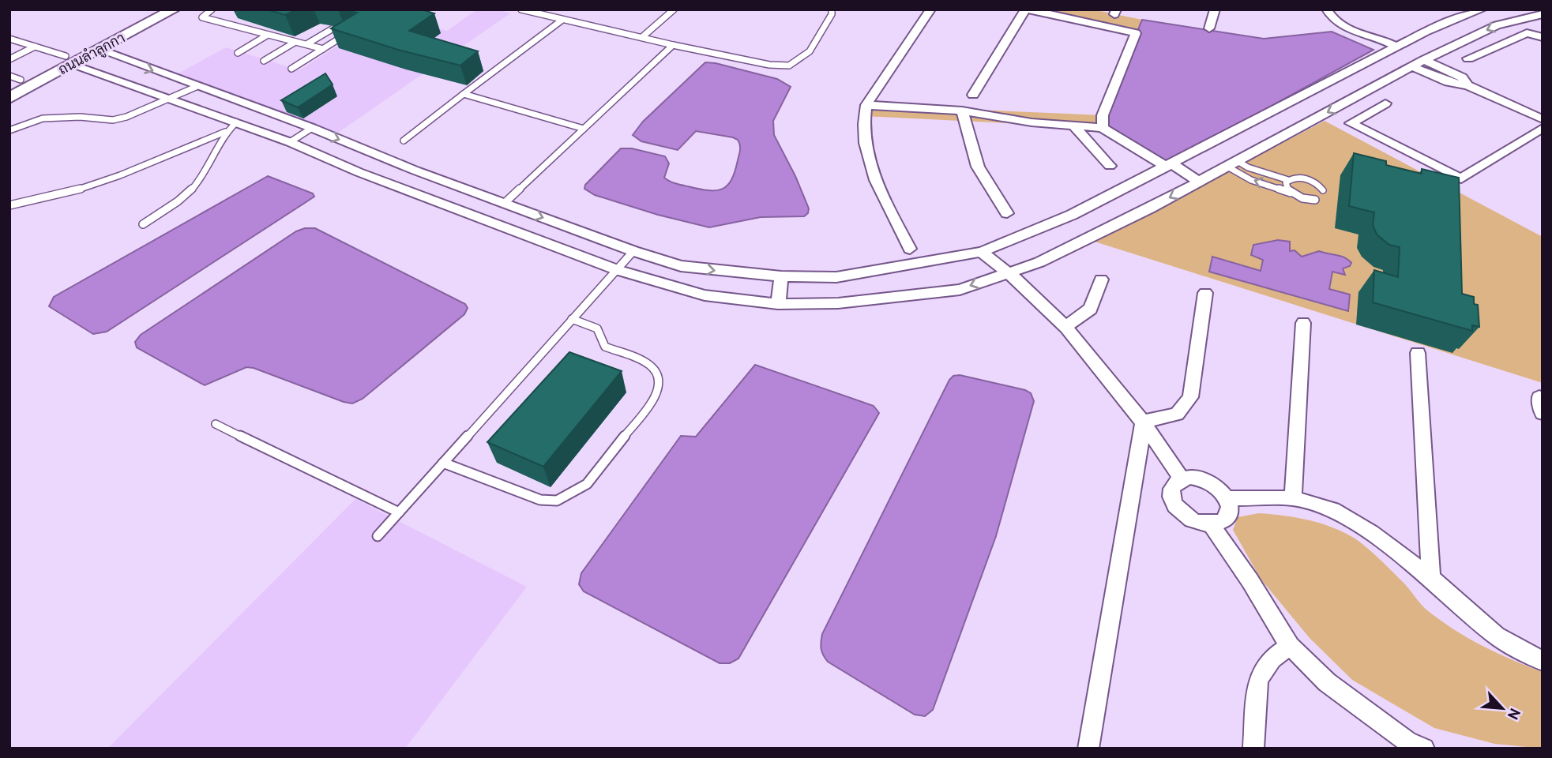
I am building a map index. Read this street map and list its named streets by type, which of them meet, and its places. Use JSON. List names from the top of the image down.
{
  "streets": {
    "main road": ["ถนนลำลูกกา"]
  },
  "north": "bottom right"
}
